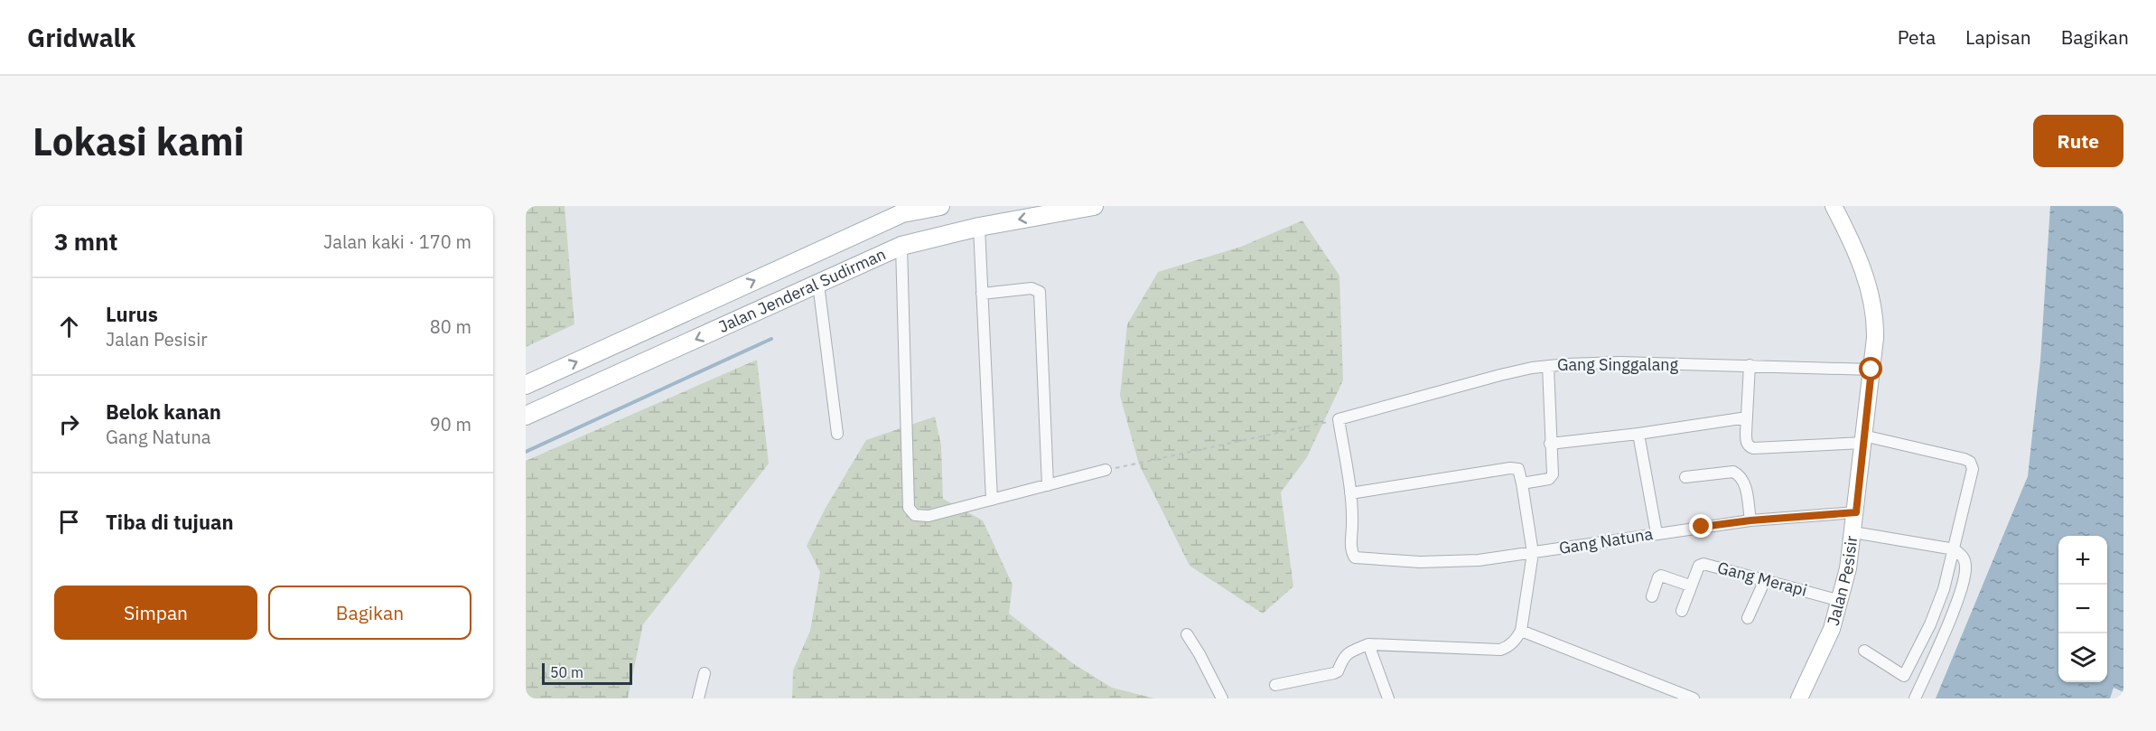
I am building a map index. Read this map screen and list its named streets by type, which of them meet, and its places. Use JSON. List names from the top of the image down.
{
  "streets": {
    "main road": ["Jalan Jenderal Sudirman"],
    "street": [
      "Gang Singgalang",
      "Gang Natuna",
      "Gang Merapi",
      "Jalan Pesisir"
    ]
  },
  "crossings": [
    ["Gang Singgalang", "Jalan Pesisir"],
    ["Gang Natuna", "Jalan Pesisir"],
    ["Gang Merapi", "Jalan Pesisir"]
  ],
  "scale_bar": "50 m",
  "page": {
    "header": "Gridwalk",
    "nav": ["Peta", "Lapisan", "Bagikan"],
    "buttons": [
      "Rute",
      ["Simpan", "Bagikan"]
    ],
    "title": "Lokasi kami",
    "heading": ["3 mnt", "Jalan kaki · 170 m"],
    "list": [
      ["Lurus", "Jalan Pesisir", "80 m"],
      ["Belok kanan", "Gang Natuna", "90 m"],
      "Tiba di tujuan"
    ],
    "map_buttons": ["+", "−"],
    "scale": "50 m"
  }
}
